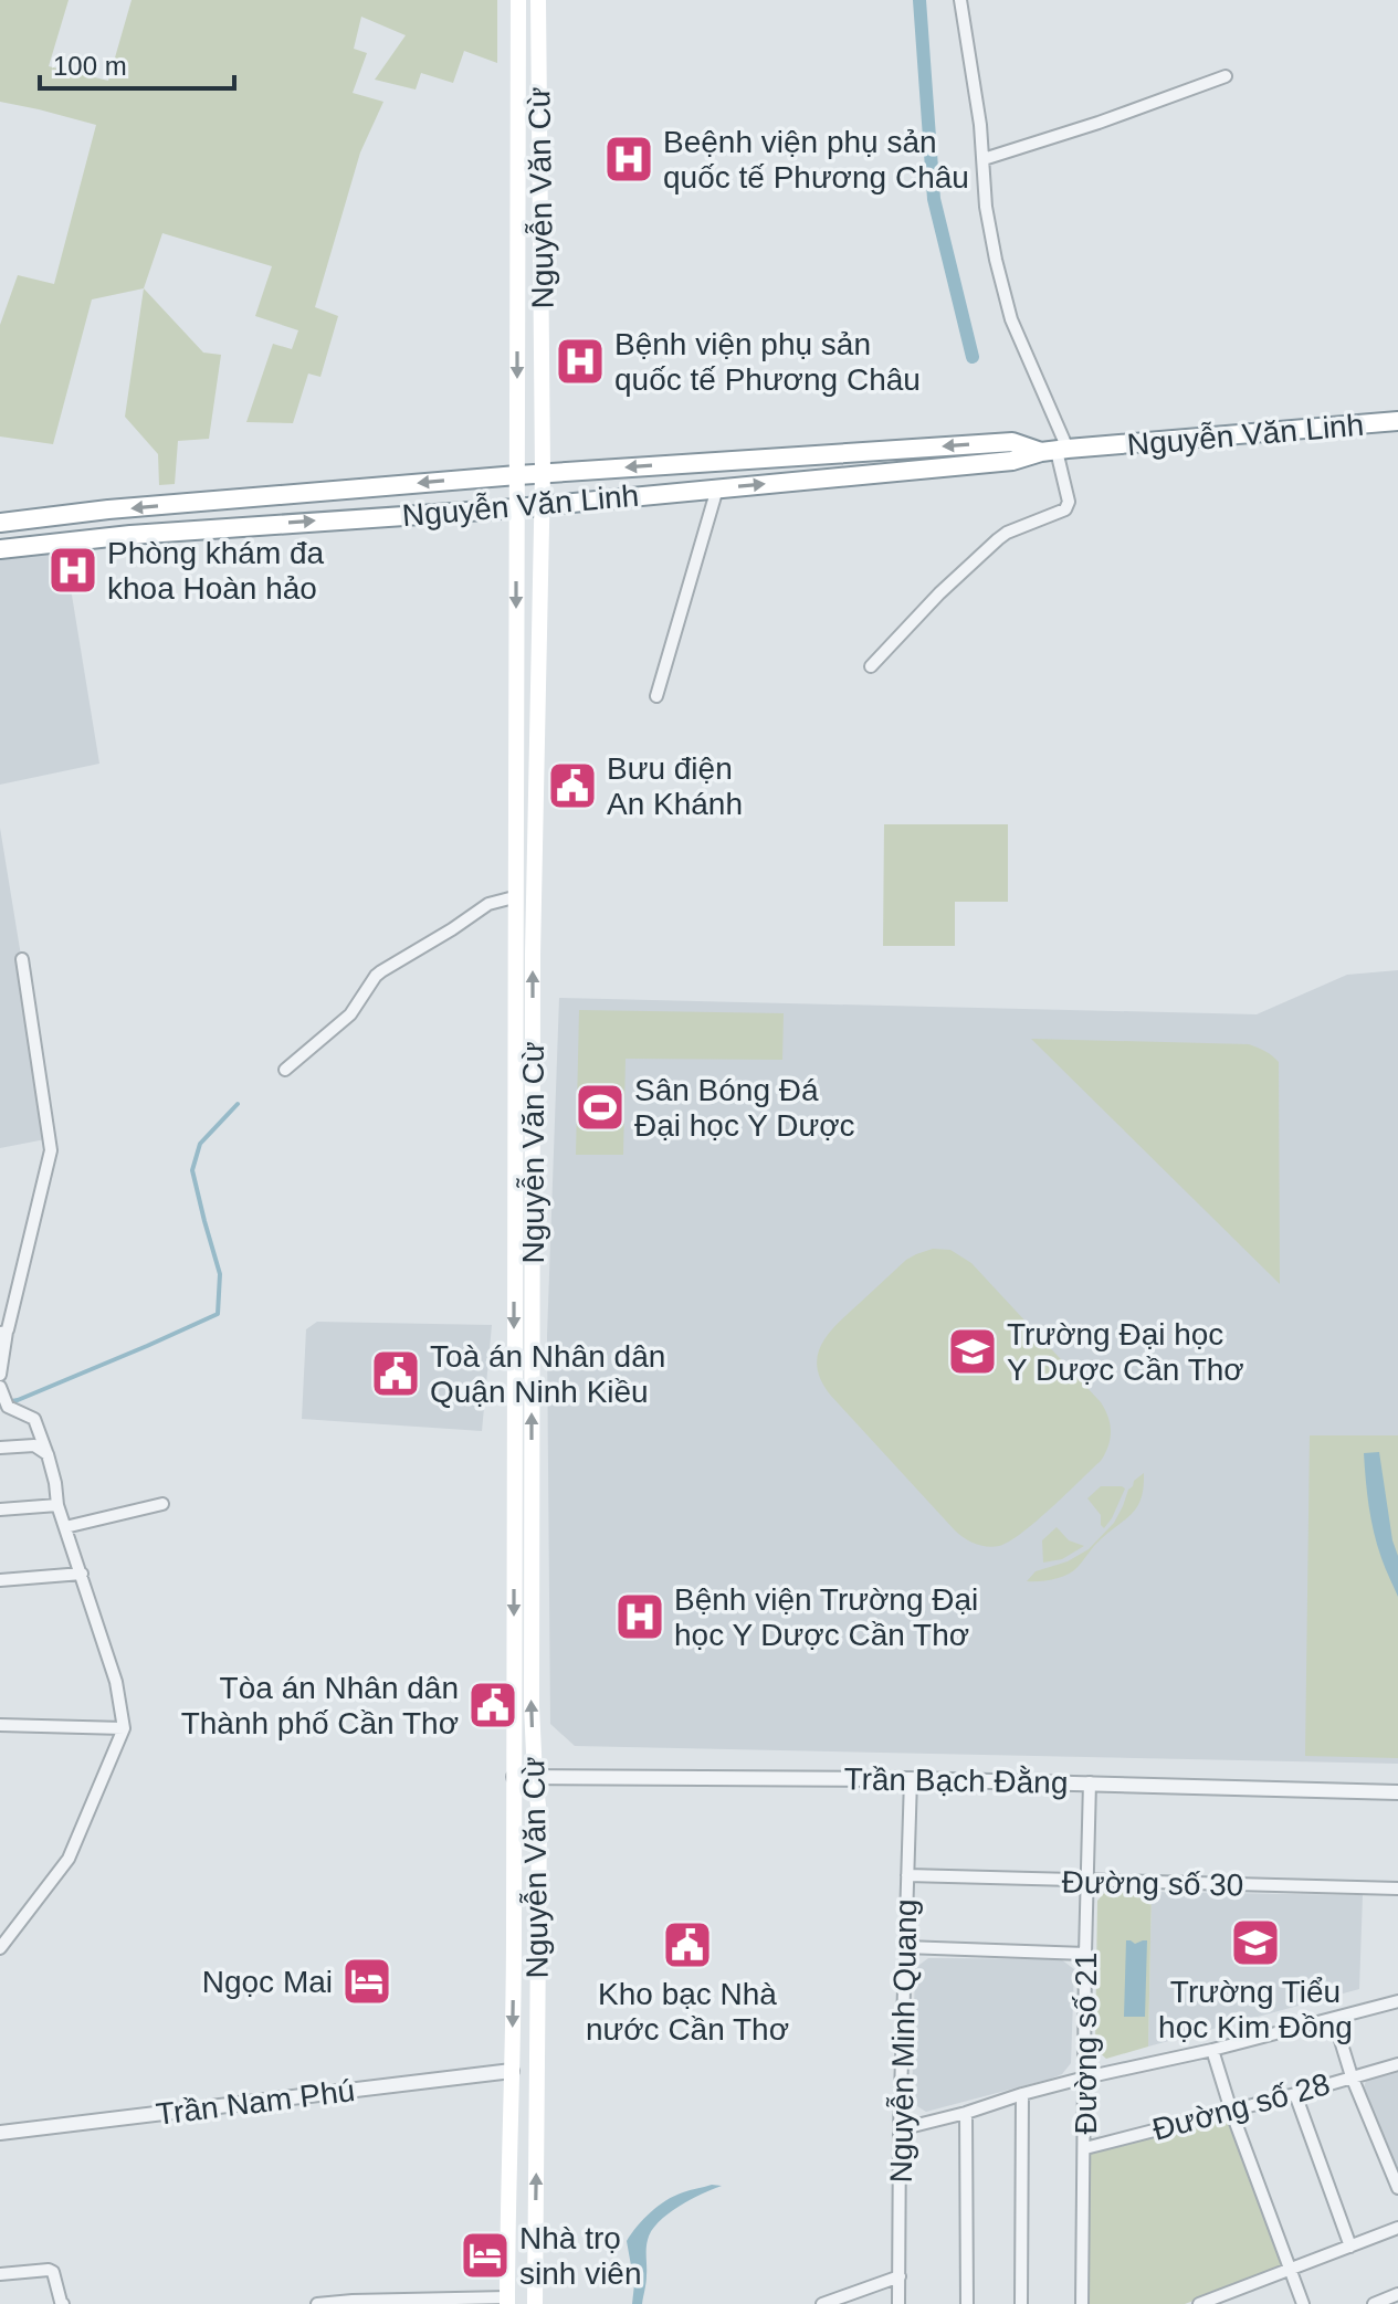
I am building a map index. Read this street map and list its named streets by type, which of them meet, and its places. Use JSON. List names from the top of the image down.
{
  "streets": {
    "highway": ["Nguyễn Văn Linh"],
    "main road": ["Nguyễn Văn Cừ"],
    "street": [
      "Trần Bạch Đằng",
      "Đường số 30",
      "Nguyễn Minh Quang",
      "Đường số 21",
      "Trần Nam Phú",
      "Đường số 28"
    ]
  },
  "crossings": [
    ["Nguyễn Văn Cừ", "Nguyễn Văn Linh"],
    ["Nguyễn Văn Cừ", "Trần Bạch Đằng"],
    ["Nguyễn Văn Cừ", "Trần Nam Phú"],
    ["Trần Bạch Đằng", "Nguyễn Minh Quang"],
    ["Trần Bạch Đằng", "Đường số 21"],
    ["Đường số 30", "Nguyễn Minh Quang"],
    ["Đường số 30", "Đường số 21"],
    ["Đường số 21", "Đường số 28"]
  ],
  "places": {
    "hospital": [
      "Beệnh viện phụ sản quốc tế Phương Châu",
      "Bệnh viện phụ sản quốc tế Phương Châu",
      "Phòng khám đa khoa Hoàn hảo",
      "Bệnh viện Trường Đại học Y Dược Cần Thơ"
    ],
    "public building": [
      "Bưu điện An Khánh",
      "Toà án Nhân dân Quận Ninh Kiều",
      "Tòa án Nhân dân Thành phố Cần Thơ",
      "Kho bạc Nhà nước Cần Thơ"
    ],
    "sports": ["Sân Bóng Đá Đại học Y Dược"],
    "school or university": ["Trường Đại học Y Dược Cần Thơ", "Trường Tiểu học Kim Đồng"],
    "hotel": ["Ngọc Mai", "Nhà trọ sinh viên"]
  },
  "scale_bar": "100 m"
}
